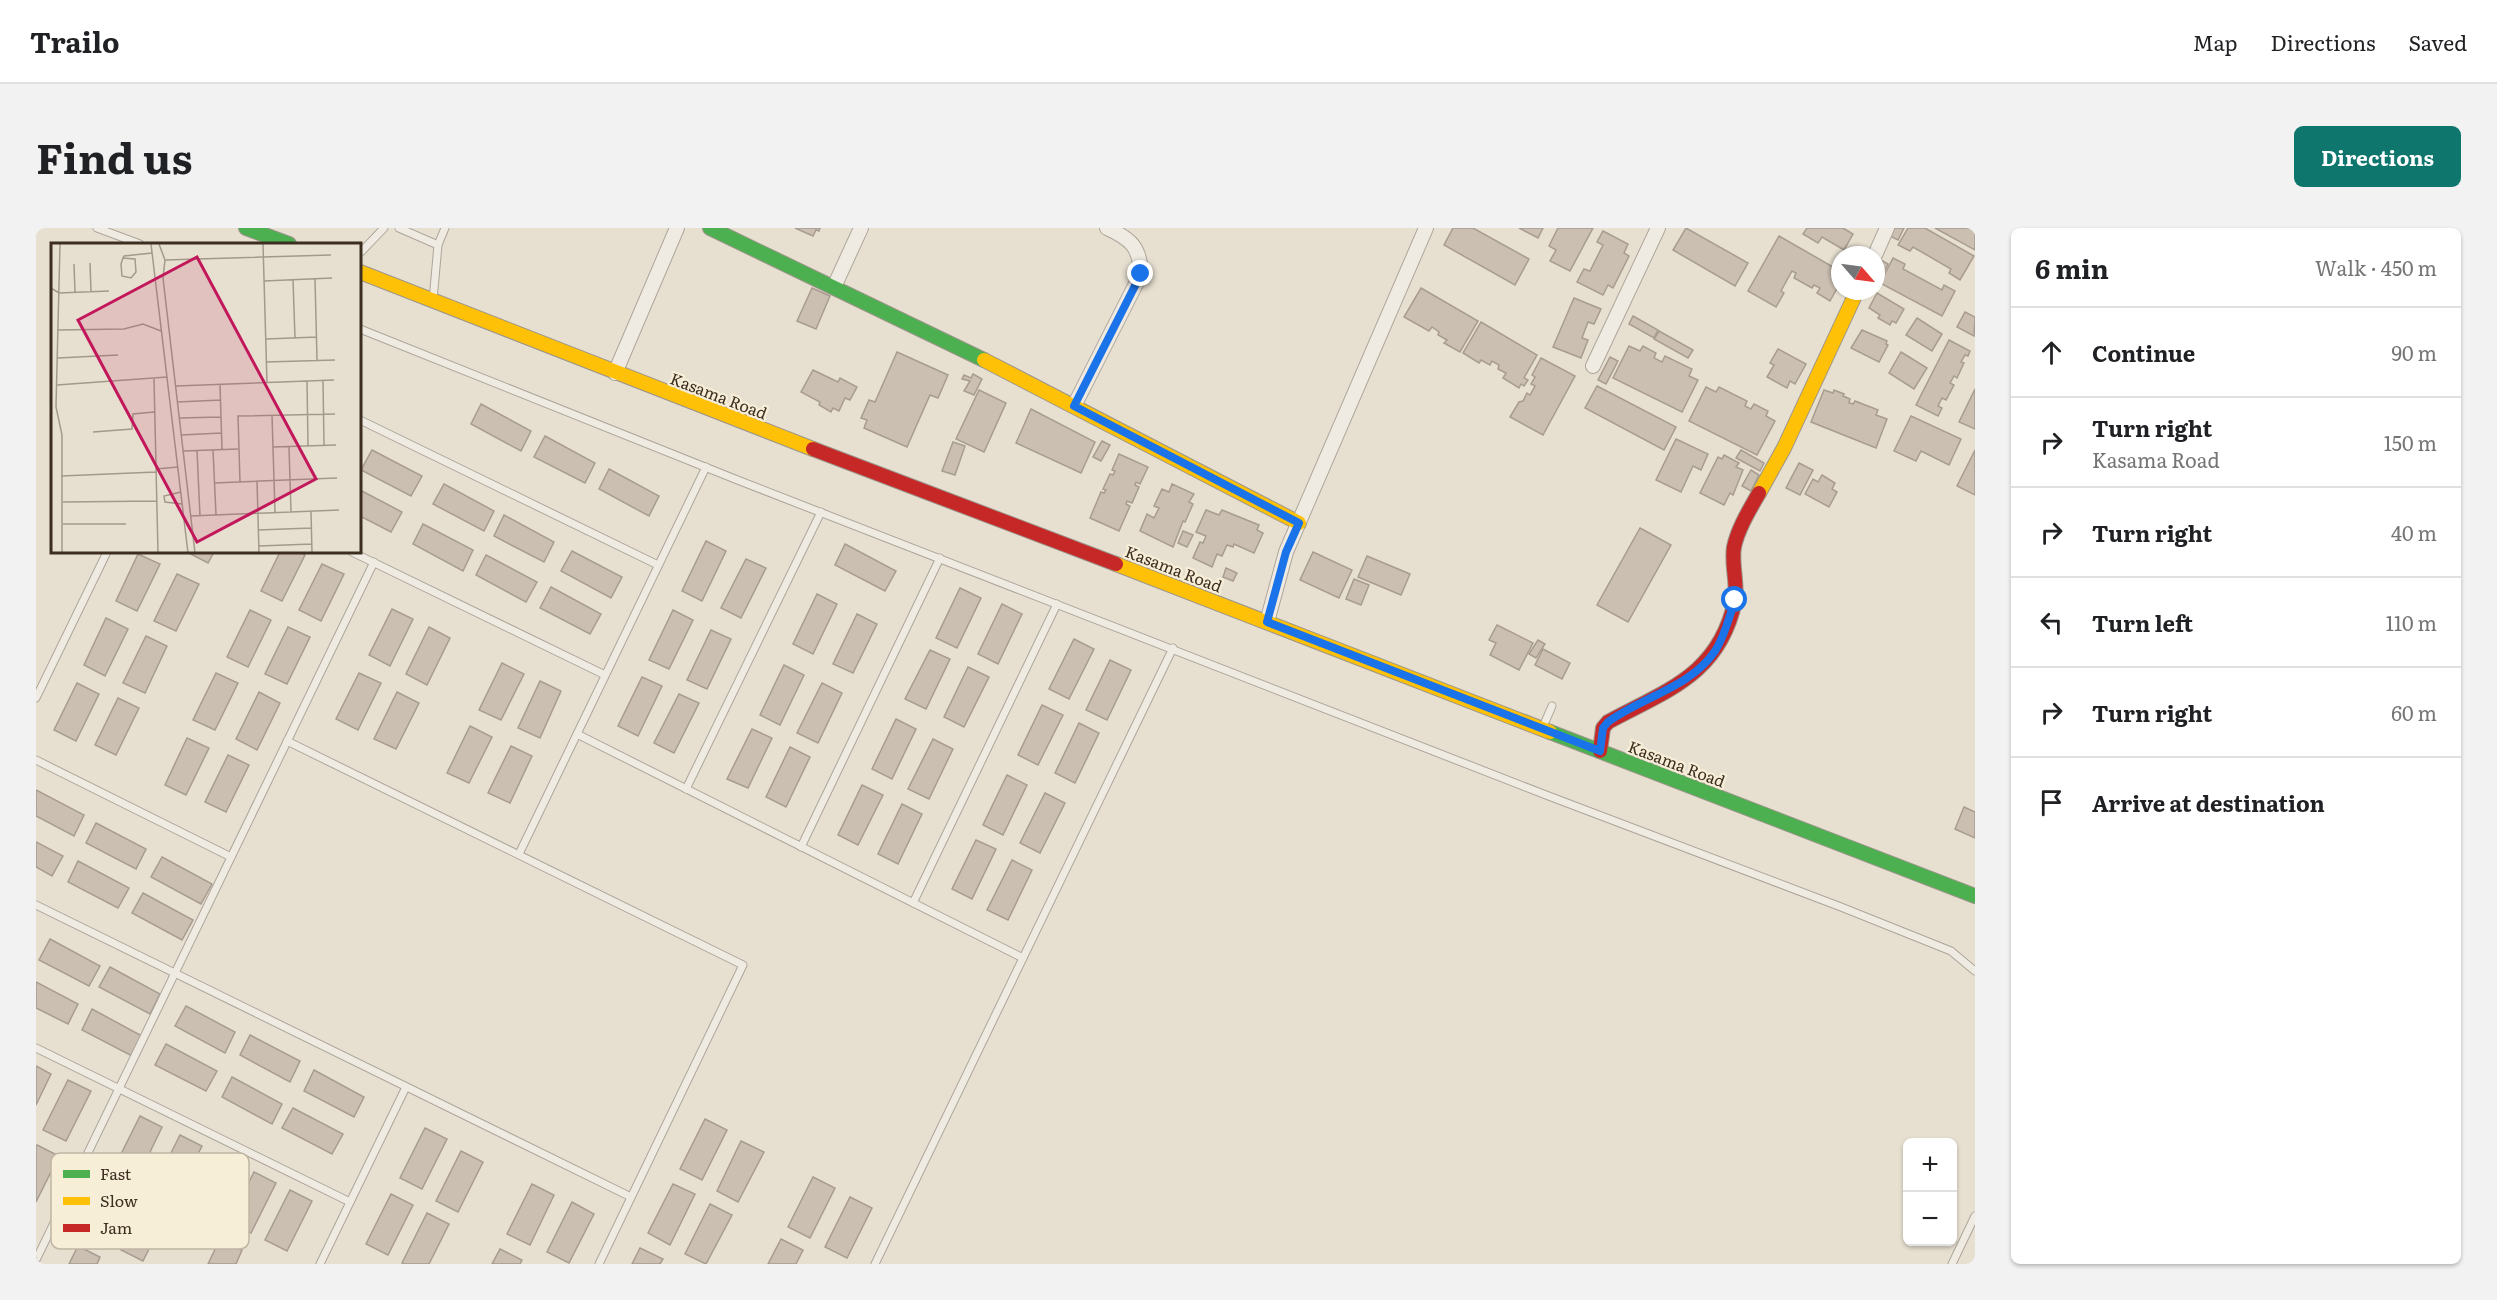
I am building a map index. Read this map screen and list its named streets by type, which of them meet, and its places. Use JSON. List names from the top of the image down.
{
  "streets": {
    "street": ["Kasama Road"]
  },
  "legend": ["Fast", "Slow", "Jam"],
  "north": "bottom right",
  "page": {
    "header": "Trailo",
    "nav": ["Map", "Directions", "Saved"],
    "title": "Find us",
    "buttons": "Directions",
    "heading": ["6 min", "Walk · 450 m"],
    "list": [
      ["Continue", "90 m"],
      ["Turn right", "Kasama Road", "150 m"],
      ["Turn right", "40 m"],
      ["Turn left", "110 m"],
      ["Turn right", "60 m"],
      "Arrive at destination"
    ],
    "map_buttons": ["+", "−"]
  }
}
